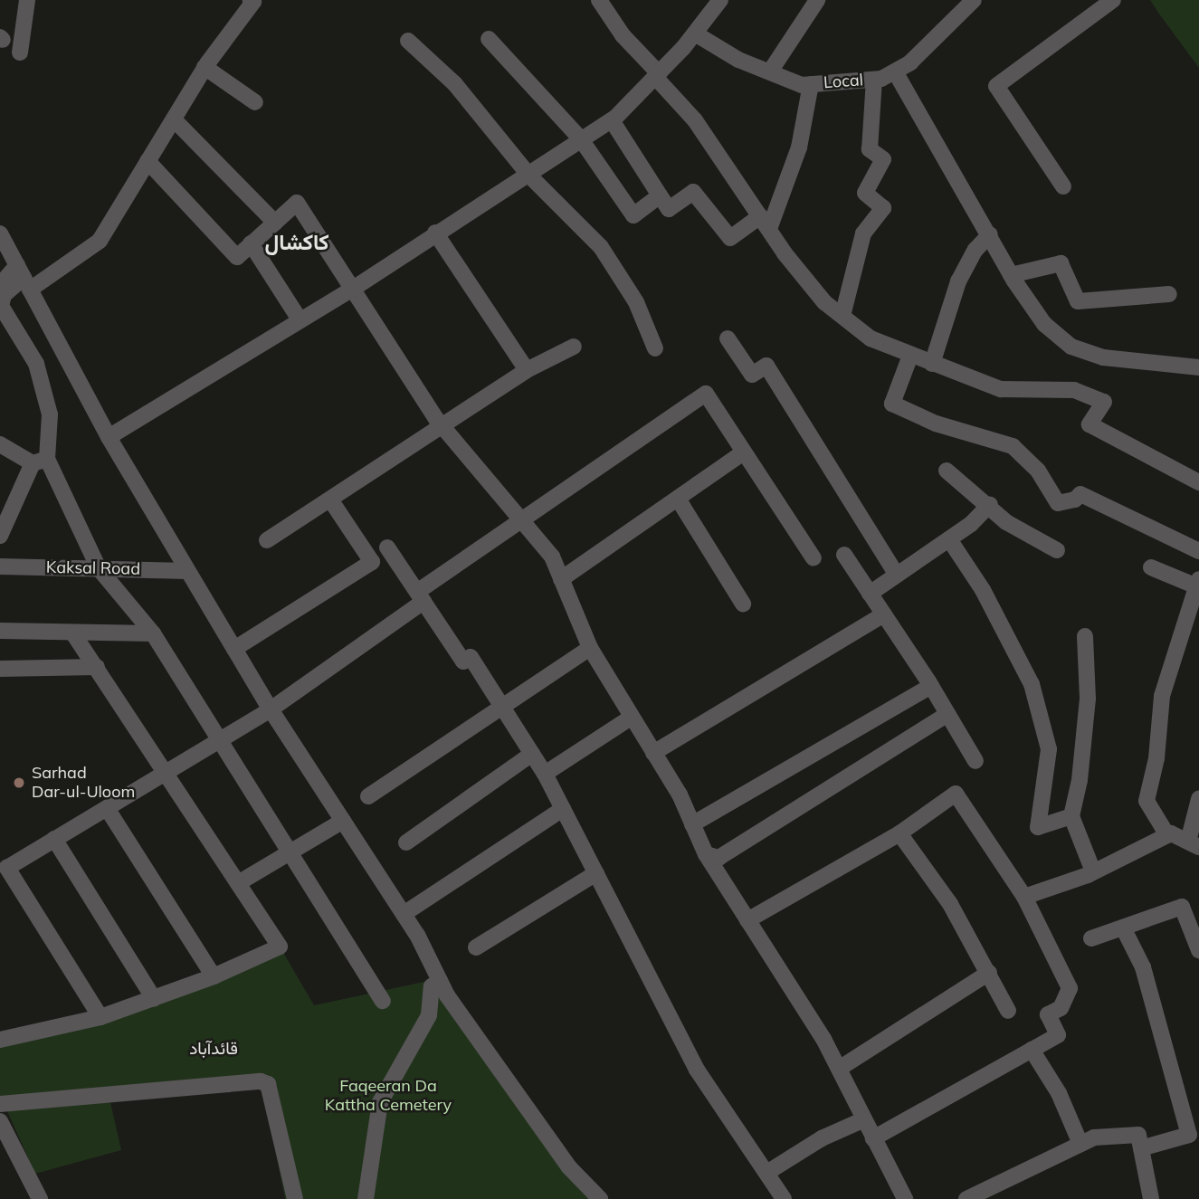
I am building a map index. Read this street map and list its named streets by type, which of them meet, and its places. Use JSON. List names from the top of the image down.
{
  "streets": {
    "street": ["Local", "Kaksal Road"]
  },
  "districts": ["کاکشال", "قائدآباد"],
  "parks": ["Faqeeran Da Kattha Cemetery"],
  "places": ["Sarhad Dar-ul-Uloom"]
}
